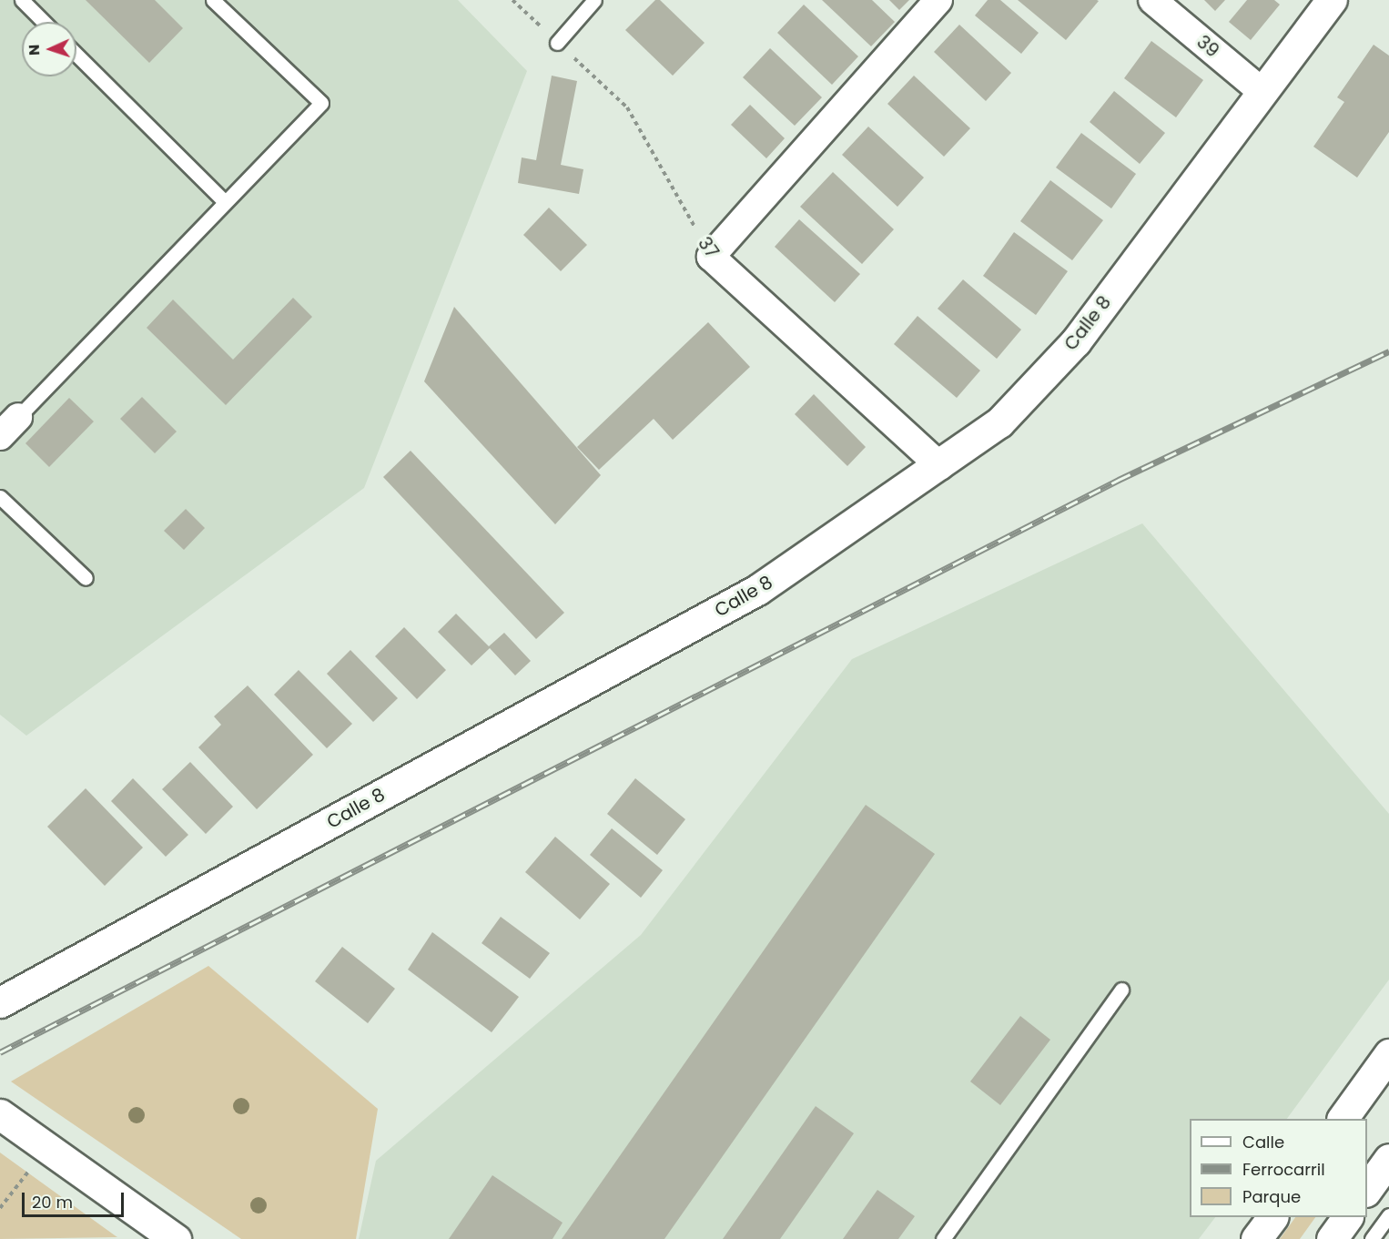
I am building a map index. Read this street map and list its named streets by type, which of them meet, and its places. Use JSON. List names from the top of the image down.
{
  "streets": {
    "street": ["39", "37", "Calle 8"]
  },
  "crossings": [
    ["39", "Calle 8"],
    ["37", "Calle 8"]
  ],
  "legend": ["Calle", "Ferrocarril", "Parque"],
  "scale_bar": "20 m",
  "north": "left"
}
